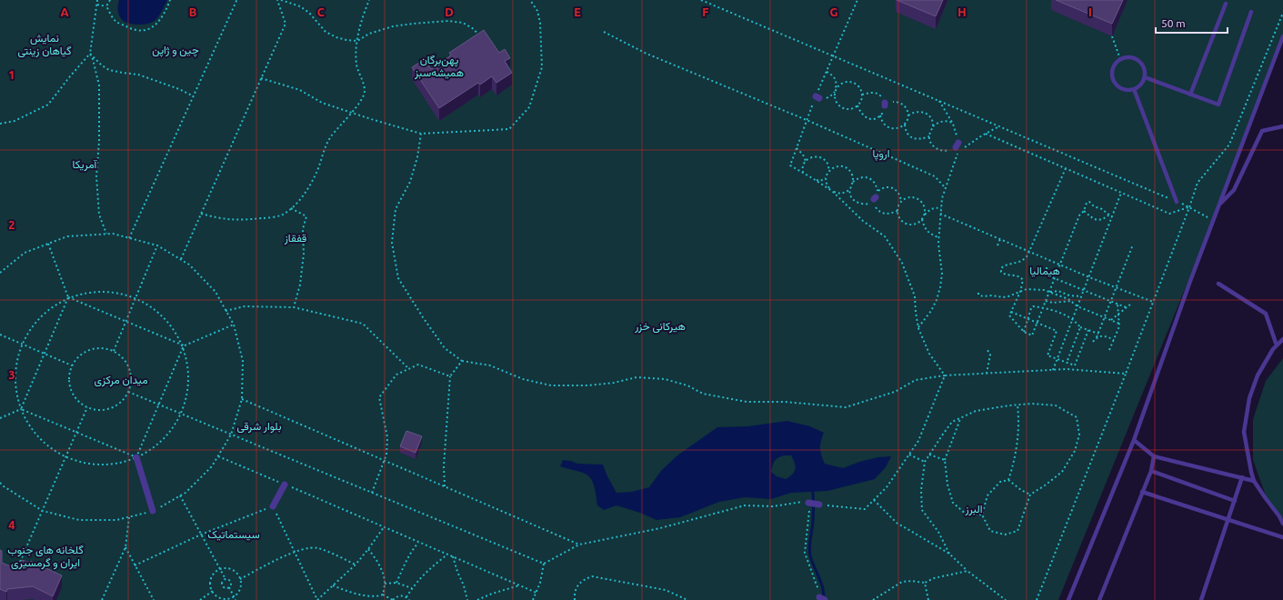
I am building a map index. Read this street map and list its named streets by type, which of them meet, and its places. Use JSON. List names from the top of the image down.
{
  "parks": [
    "نمایش گیاهان زینتی",
    "چین و ژاپن",
    "پهن‌برگان همیشه‌سبز",
    "اروپا",
    "آمریکا",
    "قفقاز",
    "هیمالیا",
    "هیرکانی خزر",
    "میدان مرکزی",
    "بلوار شرقی",
    "البرز",
    "سیستماتیک",
    "گلخانه های جنوب ایران و گرمسیری"
  ],
  "scale_bar": "50 m",
  "grid": {
    "columns": [
      "A",
      "B",
      "C",
      "D",
      "E",
      "F",
      "G",
      "H",
      "I"
    ],
    "rows": [
      "1",
      "2",
      "3",
      "4"
    ]
  }
}
